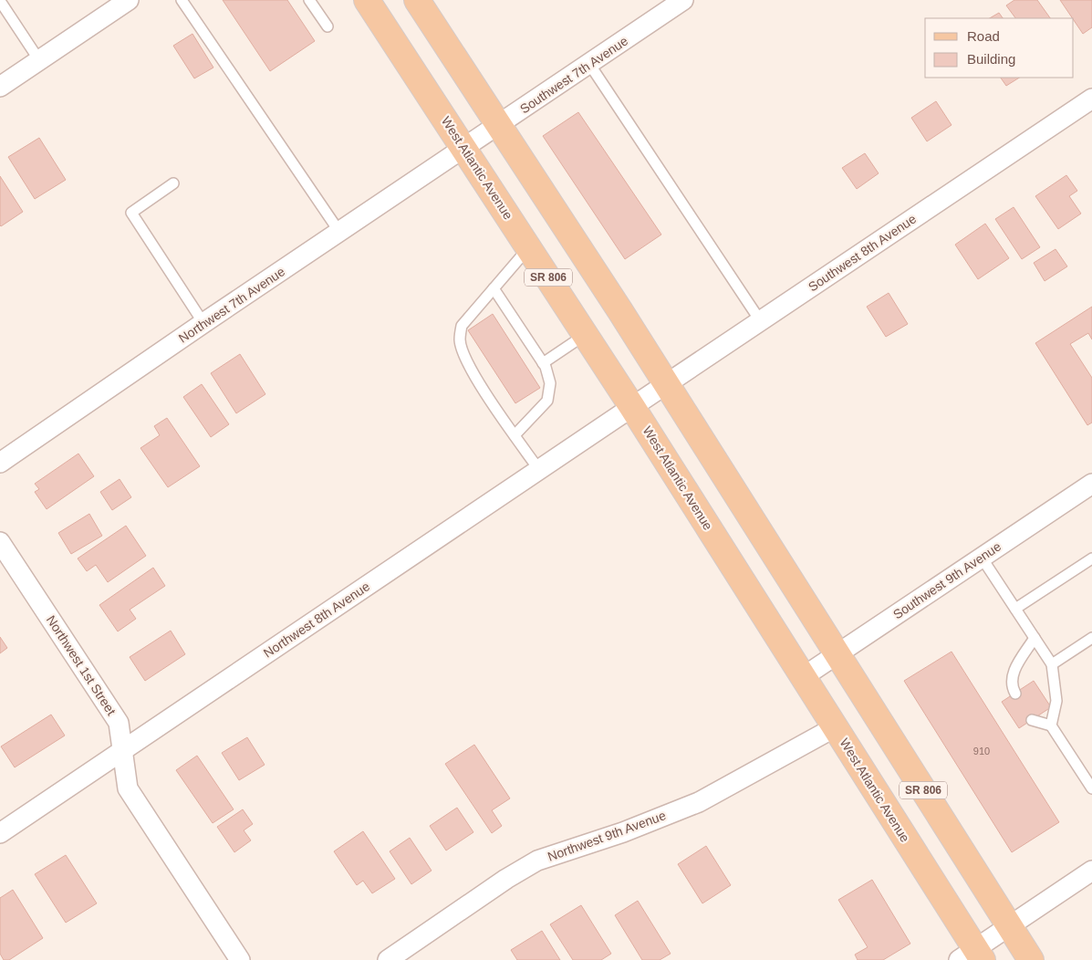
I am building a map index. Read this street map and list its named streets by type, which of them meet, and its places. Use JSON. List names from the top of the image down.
{
  "streets": {
    "main road": ["West Atlantic Avenue", "SR 806"],
    "street": [
      "Southwest 7th Avenue",
      "Southwest 8th Avenue",
      "Northwest 7th Avenue",
      "Southwest 9th Avenue",
      "Northwest 8th Avenue",
      "Northwest 1st Street",
      "Northwest 9th Avenue"
    ]
  },
  "crossings": [
    ["Southwest 7th Avenue", "West Atlantic Avenue"],
    ["Southwest 7th Avenue", "SR 806"],
    ["Southwest 7th Avenue", "Northwest 7th Avenue"],
    ["West Atlantic Avenue", "Southwest 8th Avenue"],
    ["West Atlantic Avenue", "Northwest 7th Avenue"],
    ["West Atlantic Avenue", "Southwest 9th Avenue"],
    ["West Atlantic Avenue", "Northwest 8th Avenue"],
    ["West Atlantic Avenue", "Northwest 9th Avenue"],
    ["Southwest 8th Avenue", "SR 806"],
    ["Southwest 8th Avenue", "Northwest 8th Avenue"],
    ["SR 806", "Southwest 9th Avenue"],
    ["Northwest 8th Avenue", "Northwest 1st Street"]
  ],
  "house_numbers": ["910"],
  "legend": ["Road", "Building"]
}
